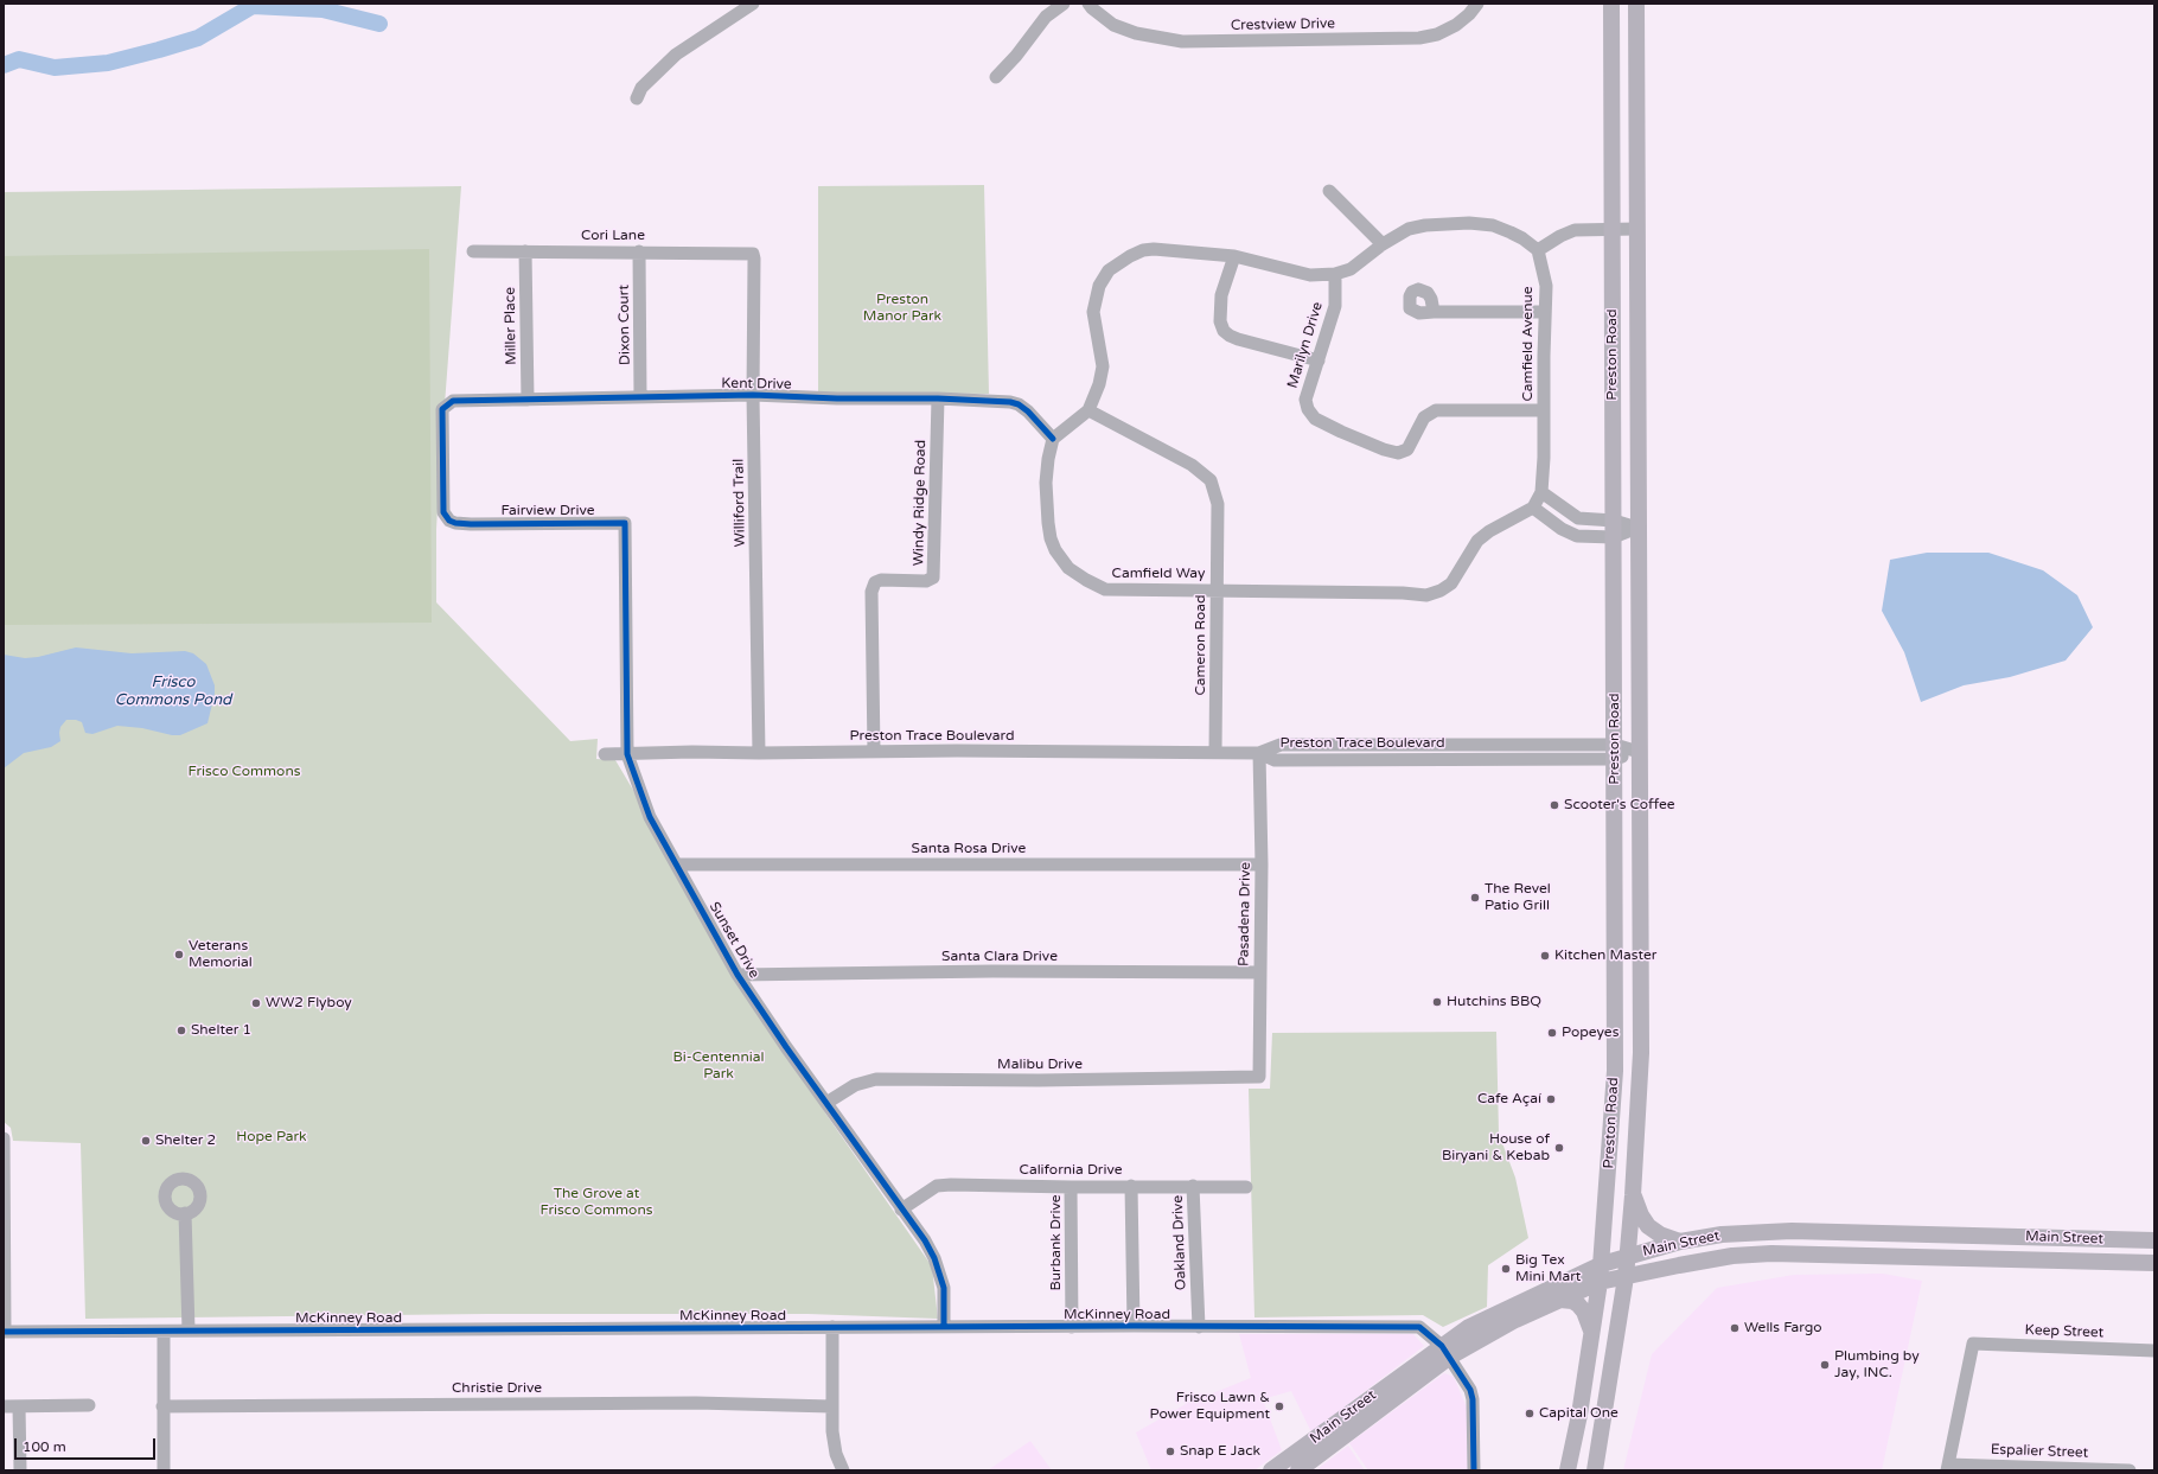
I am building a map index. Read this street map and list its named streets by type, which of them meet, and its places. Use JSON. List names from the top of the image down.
{
  "streets": {
    "main road": ["Preston Road", "Main Street"],
    "street": [
      "Crestview Drive",
      "Cori Lane",
      "Dixon Court",
      "Miller Place",
      "Camfield Avenue",
      "Marilyn Drive",
      "Kent Drive",
      "Williford Trail",
      "Windy Ridge Road",
      "Fairview Drive",
      "Camfield Way",
      "Cameron Road",
      "Preston Trace Boulevard",
      "Santa Rosa Drive",
      "Pasadena Drive",
      "Sunset Drive",
      "Santa Clara Drive",
      "Malibu Drive",
      "California Drive",
      "Burbank Drive",
      "Oakland Drive",
      "McKinney Road",
      "Keep Street",
      "Christie Drive",
      "Espalier Street"
    ]
  },
  "crossings": [
    ["Cori Lane", "Dixon Court"],
    ["Cori Lane", "Miller Place"],
    ["Cori Lane", "Williford Trail"],
    ["Dixon Court", "Kent Drive"],
    ["Miller Place", "Kent Drive"],
    ["Camfield Avenue", "Marilyn Drive"],
    ["Preston Road", "Preston Trace Boulevard"],
    ["Preston Road", "Main Street"],
    ["Kent Drive", "Williford Trail"],
    ["Kent Drive", "Windy Ridge Road"],
    ["Kent Drive", "Fairview Drive"],
    ["Kent Drive", "Camfield Way"],
    ["Williford Trail", "Preston Trace Boulevard"],
    ["Windy Ridge Road", "Preston Trace Boulevard"],
    ["Fairview Drive", "Sunset Drive"],
    ["Camfield Way", "Cameron Road"],
    ["Cameron Road", "Preston Trace Boulevard"],
    ["Preston Trace Boulevard", "Pasadena Drive"],
    ["Preston Trace Boulevard", "Sunset Drive"],
    ["Santa Rosa Drive", "Pasadena Drive"],
    ["Santa Rosa Drive", "Sunset Drive"],
    ["Pasadena Drive", "Santa Clara Drive"],
    ["Pasadena Drive", "Malibu Drive"],
    ["Sunset Drive", "Santa Clara Drive"],
    ["Sunset Drive", "Malibu Drive"],
    ["Sunset Drive", "California Drive"],
    ["Sunset Drive", "McKinney Road"],
    ["California Drive", "Burbank Drive"],
    ["California Drive", "Oakland Drive"],
    ["Main Street", "McKinney Road"],
    ["Burbank Drive", "McKinney Road"],
    ["Oakland Drive", "McKinney Road"],
    ["Keep Street", "Espalier Street"]
  ],
  "water": ["Frisco Commons Pond"],
  "parks": [
    "Preston Manor Park",
    "Frisco Commons",
    "Bi-Centennial Park",
    "Hope Park",
    "The Grove at Frisco Commons"
  ],
  "places": [
    "Scooter's Coffee",
    "The Revel Patio Grill",
    "Veterans Memorial",
    "Kitchen Master",
    "Hutchins BBQ",
    "WW2 Flyboy",
    "Shelter 1",
    "Popeyes",
    "Cafe Açaí",
    "Shelter 2",
    "House of Biryani & Kebab",
    "Big Tex Mini Mart",
    "Wells Fargo",
    "Plumbing by Jay, INC.",
    "Frisco Lawn & Power Equipment",
    "Capital One",
    "Snap E Jack"
  ],
  "scale_bar": "100 m"
}
